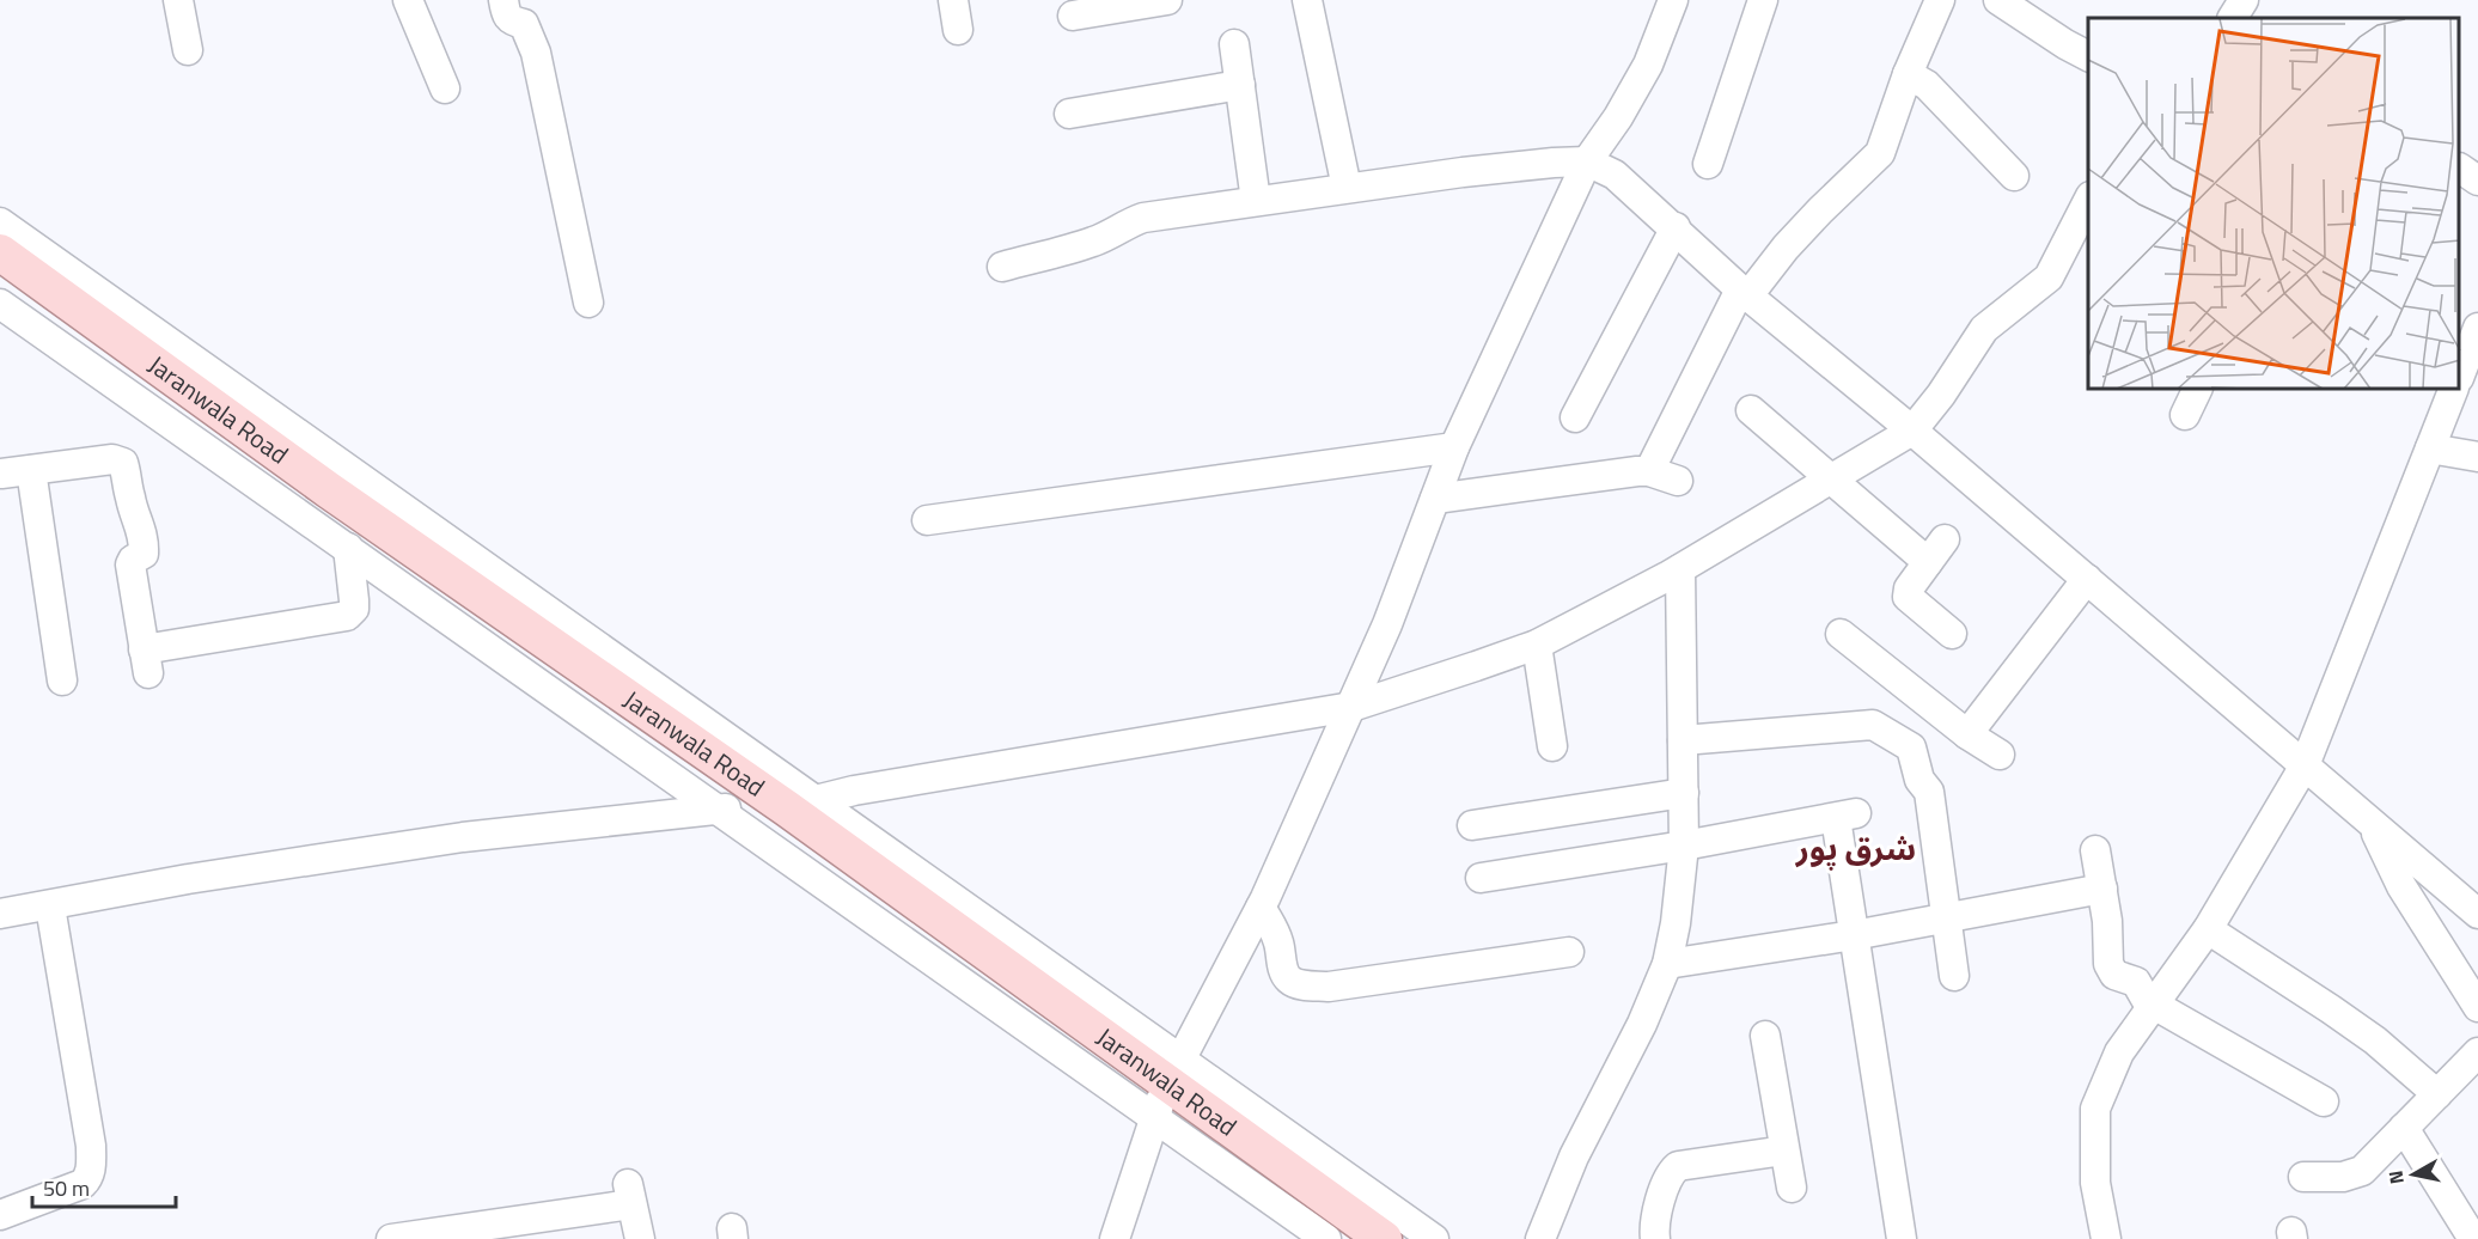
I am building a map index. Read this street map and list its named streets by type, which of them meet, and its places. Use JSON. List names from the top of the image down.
{
  "streets": {
    "main road": ["Jaranwala Road"]
  },
  "districts": ["شرق پور"],
  "scale_bar": "50 m",
  "north": "left"
}
